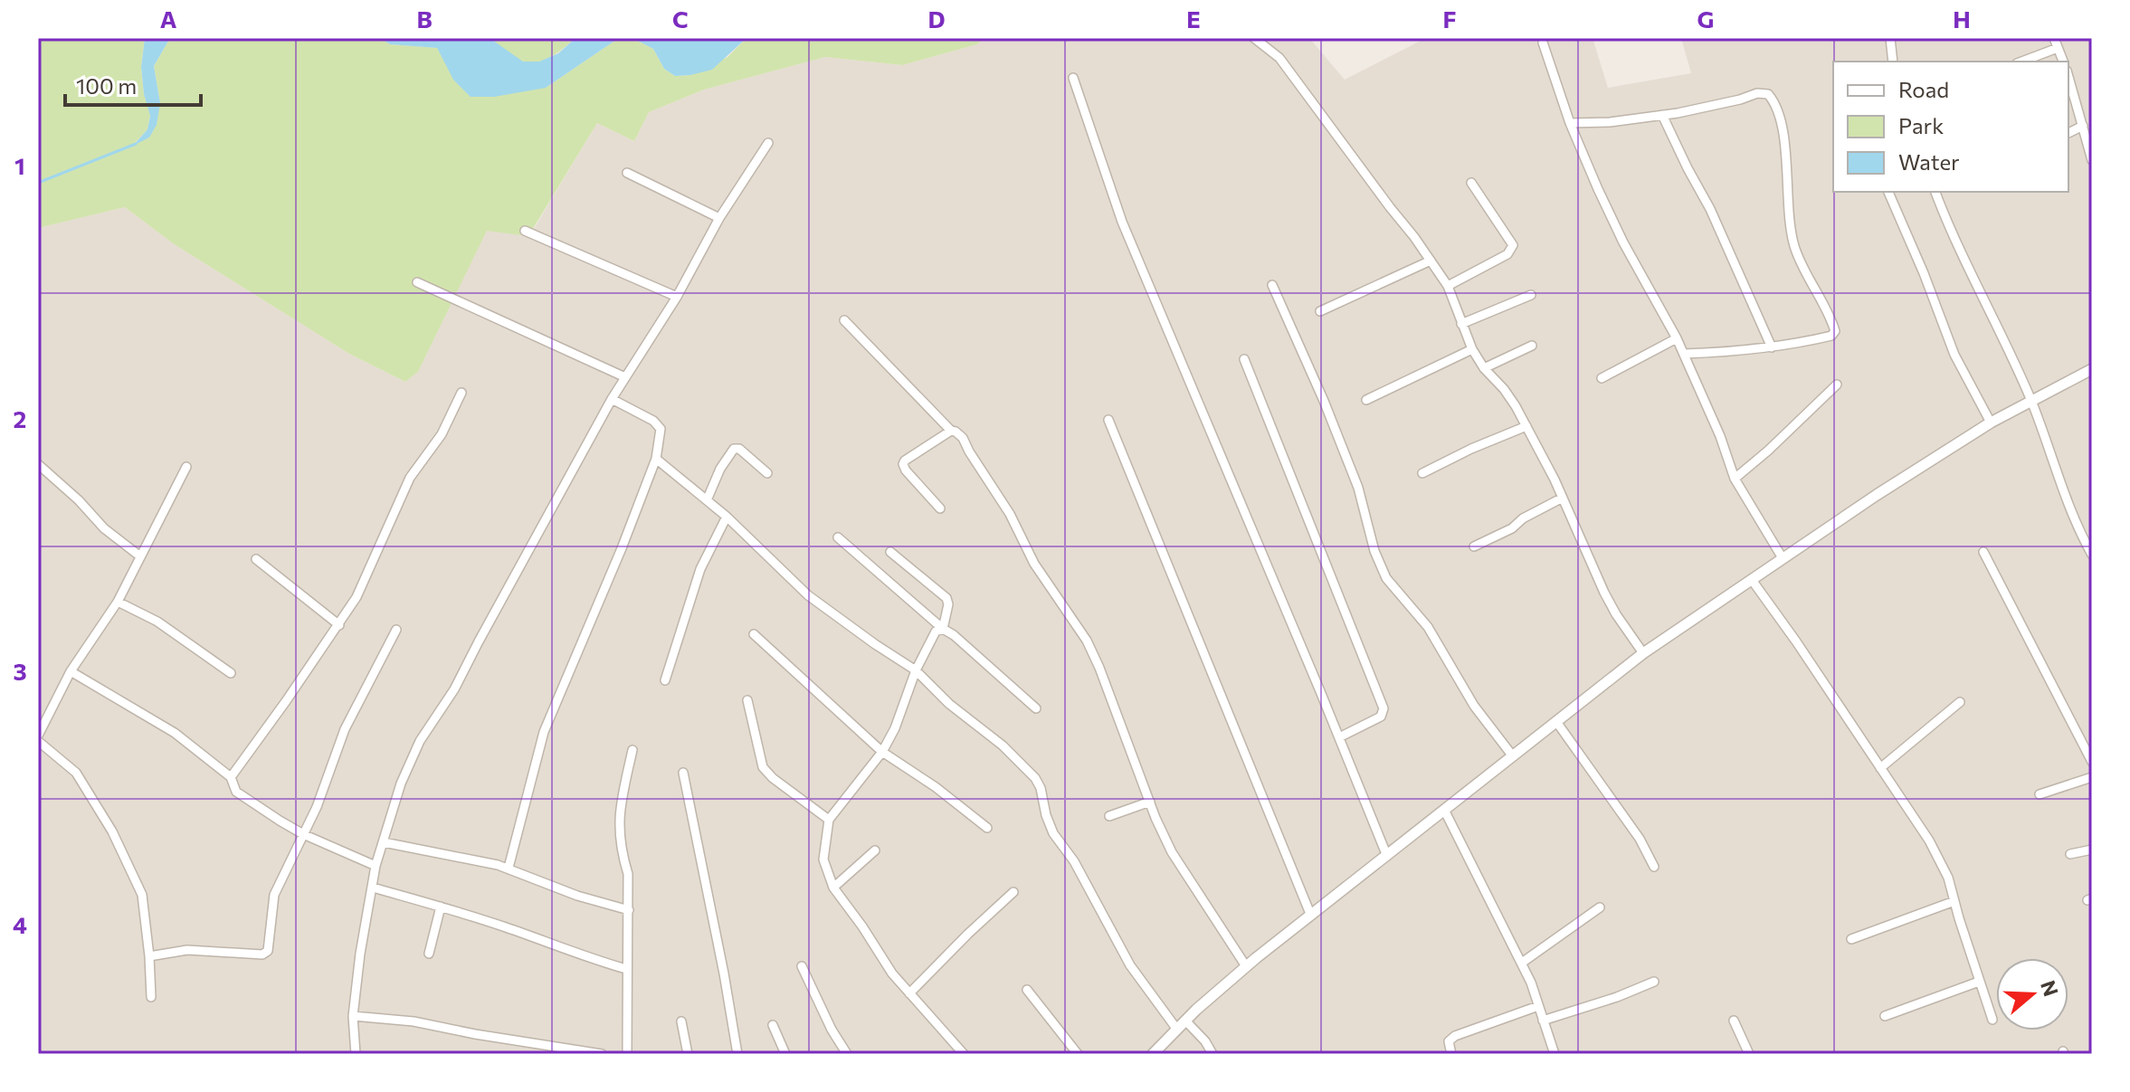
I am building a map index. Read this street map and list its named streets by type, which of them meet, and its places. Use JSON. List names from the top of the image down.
{
  "legend": ["Road", "Park", "Water"],
  "scale_bar": "100 m",
  "north": "right",
  "grid": {
    "columns": [
      "A",
      "B",
      "C",
      "D",
      "E",
      "F",
      "G",
      "H"
    ],
    "rows": [
      "1",
      "2",
      "3",
      "4"
    ]
  }
}
